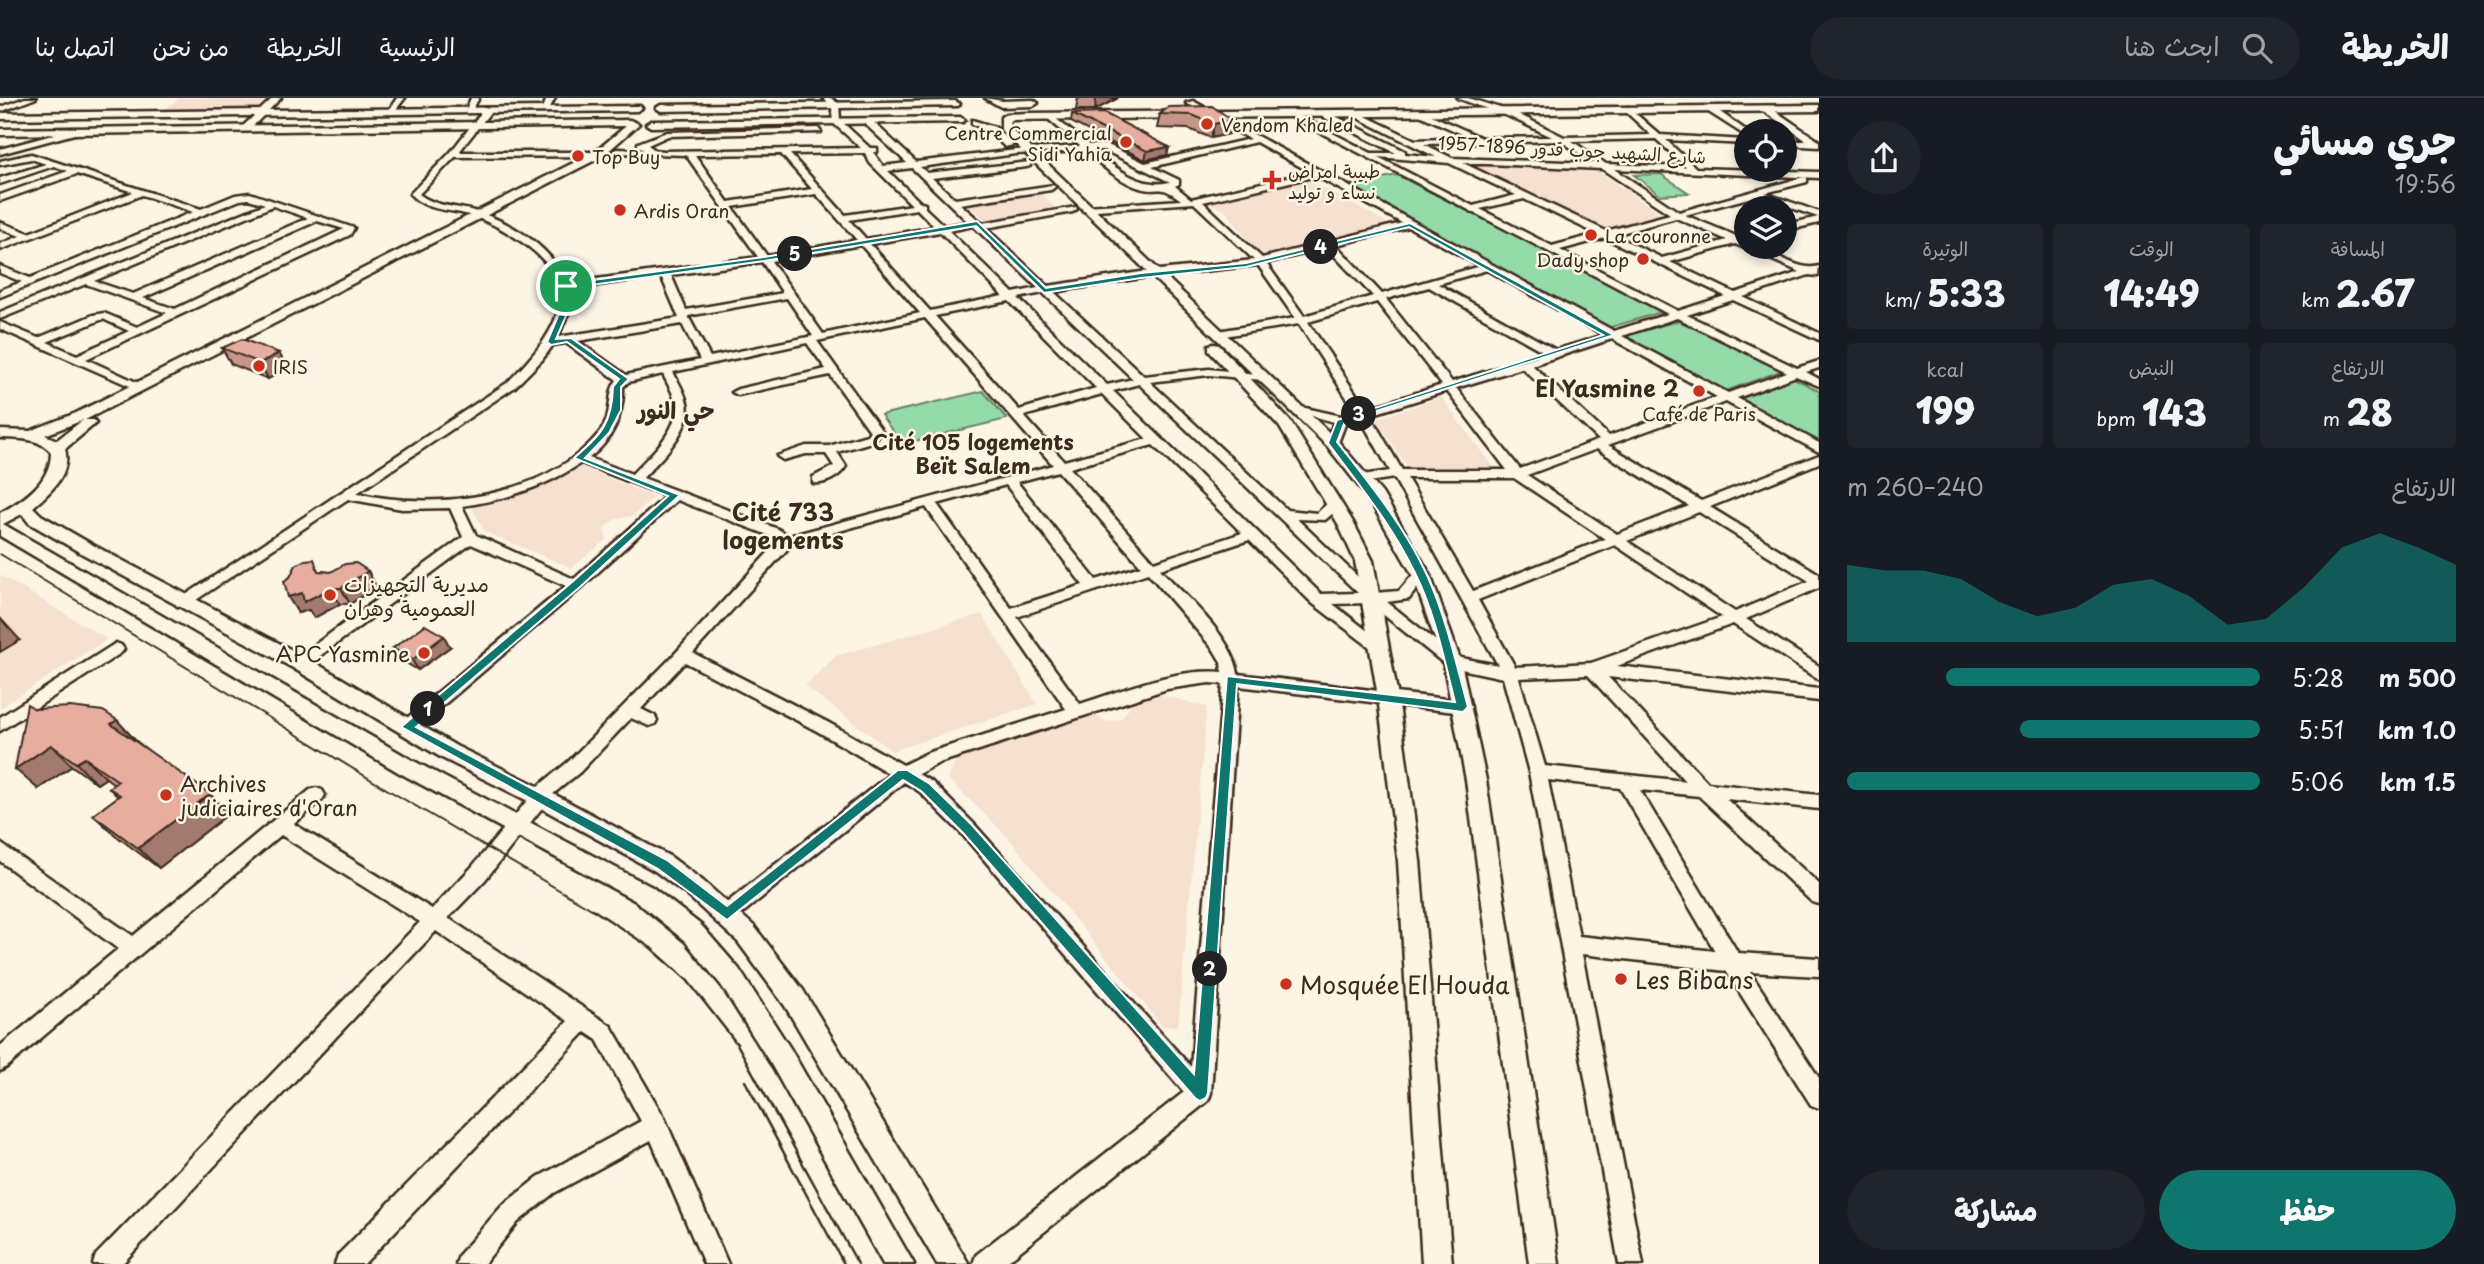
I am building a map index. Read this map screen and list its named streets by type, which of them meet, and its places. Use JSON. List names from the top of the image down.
{
  "streets": {
    "street": ["شارع الشهيد جوب قدور 1896-1957"]
  },
  "districts": [
    "El Yasmine 2",
    "حي النور",
    "Cité 105 logements Beït Salem",
    "Cité 733 logements"
  ],
  "places": {
    "other": [
      "Vendom Khaled",
      "Centre Commercial Sidi Yahia",
      "Top Buy",
      "Ardis Oran",
      "La couronne",
      "Dady shop",
      "IRIS",
      "Café de Paris",
      "مديرية التجهيزات العمومية وهران",
      "APC Yasmine",
      "Archives judiciaires d'Oran",
      "Les Bibans",
      "Mosquée El Houda"
    ],
    "health": ["طبيبة امراض نساء و توليد"]
  },
  "page": {
    "header": "الخريطة",
    "search": "ابحث هنا",
    "nav": [
      "الرئيسية",
      "الخريطة",
      "من نحن",
      "اتصل بنا"
    ],
    "heading": ["جري مسائي", "19:56"],
    "stats": [
      ["المسافة", "2.67 km"],
      ["الوقت", "14:49"],
      ["الوتيرة", "5:33 /km"],
      ["الارتفاع", "28 m"],
      ["النبض", "143 bpm"],
      ["kcal", "199"]
    ],
    "pins": [
      "4",
      "5",
      "3",
      "1",
      "2"
    ],
    "chart": ["الارتفاع", "240–260 m"],
    "list": [
      {
        "name": "500 m",
        "note": "5:28"
      },
      {
        "name": "1.0 km",
        "note": "5:51"
      },
      {
        "name": "1.5 km",
        "note": "5:06"
      }
    ],
    "buttons": ["حفظ", "مشاركة"]
  }
}
